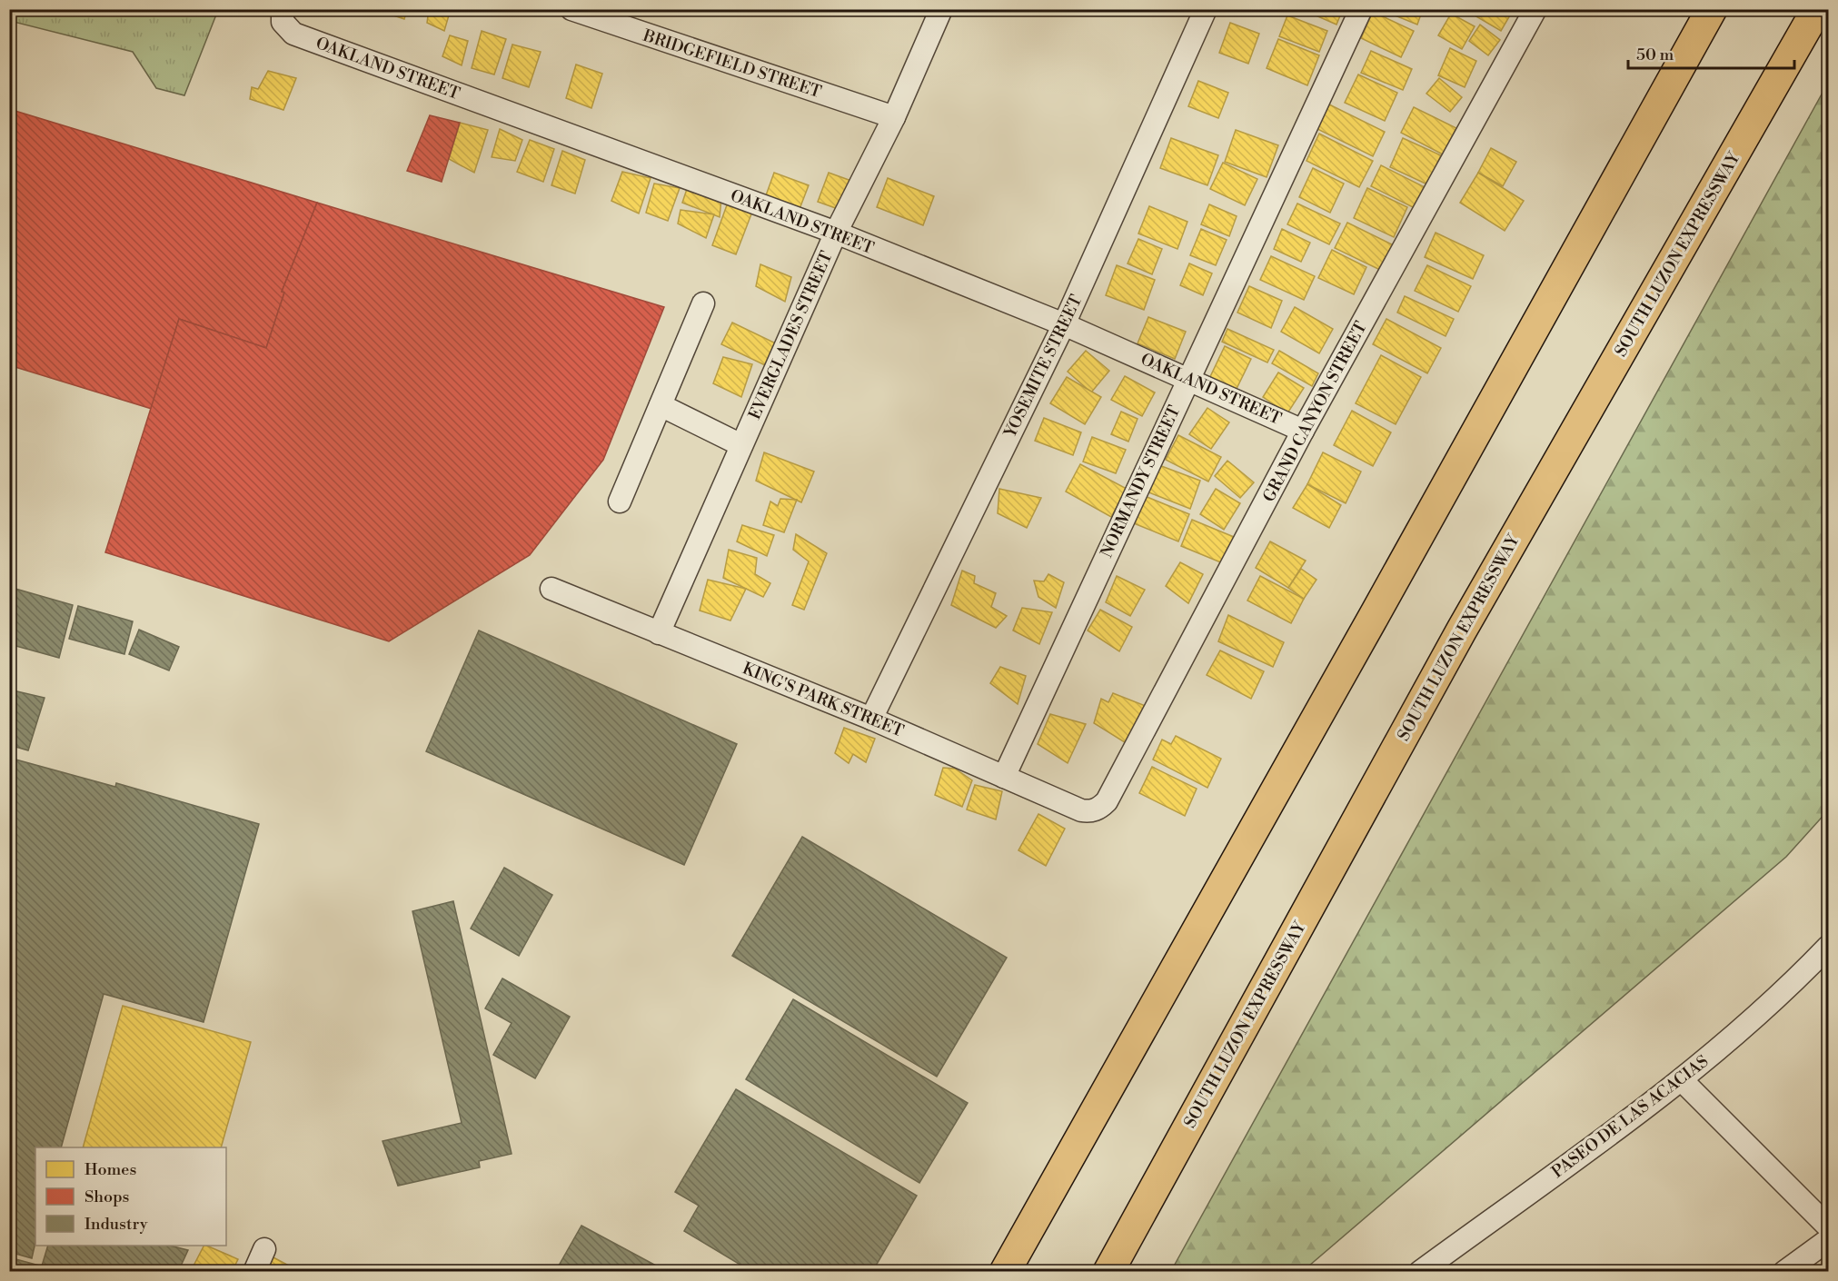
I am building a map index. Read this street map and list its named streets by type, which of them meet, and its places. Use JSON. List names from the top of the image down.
{
  "streets": {
    "highway": ["SOUTH LUZON EXPRESSWAY"],
    "street": [
      "BRIDGEFIELD STREET",
      "OAKLAND STREET",
      "EVERGLADES STREET",
      "YOSEMITE STREET",
      "GRAND CANYON STREET",
      "NORMANDY STREET",
      "KING'S PARK STREET",
      "PASEO DE LAS ACACIAS"
    ]
  },
  "crossings": [
    ["BRIDGEFIELD STREET", "EVERGLADES STREET"],
    ["OAKLAND STREET", "EVERGLADES STREET"],
    ["OAKLAND STREET", "YOSEMITE STREET"],
    ["OAKLAND STREET", "GRAND CANYON STREET"],
    ["OAKLAND STREET", "NORMANDY STREET"],
    ["EVERGLADES STREET", "KING'S PARK STREET"],
    ["YOSEMITE STREET", "KING'S PARK STREET"],
    ["GRAND CANYON STREET", "KING'S PARK STREET"],
    ["NORMANDY STREET", "KING'S PARK STREET"]
  ],
  "legend": ["Homes", "Shops", "Industry"],
  "scale_bar": "50 m"
}
